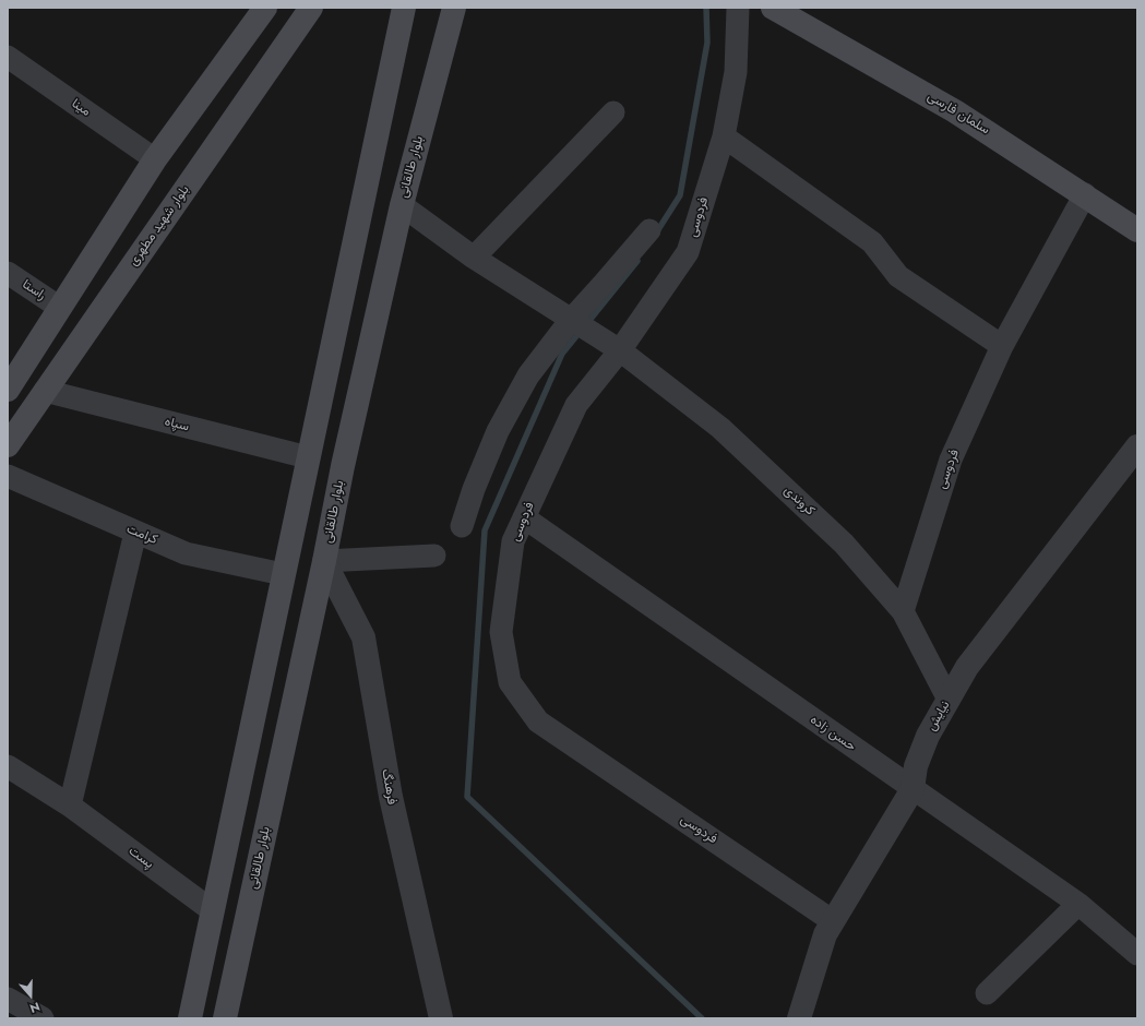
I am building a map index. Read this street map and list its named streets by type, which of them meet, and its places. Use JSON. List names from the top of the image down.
{
  "streets": {
    "main road": ["سلمان فارسی", "بلوار طالقانی", "بلوار شهید مطهری"],
    "street": [
      "مینا",
      "فردوسی",
      "راستا",
      "سپاه",
      "کروندی",
      "کرامت",
      "نیایش",
      "حسن زاده",
      "فرهنگ",
      "پست"
    ]
  },
  "crossings": [
    ["سلمان فارسی", "فردوسی"],
    ["بلوار طالقانی", "کروندی"],
    ["بلوار طالقانی", "فرهنگ"],
    ["فردوسی", "کروندی"],
    ["فردوسی", "نیایش"],
    ["فردوسی", "حسن زاده"],
    ["بلوار شهید مطهری", "سپاه"],
    ["کروندی", "نیایش"],
    ["نیایش", "حسن زاده"]
  ],
  "north": "bottom"
}
